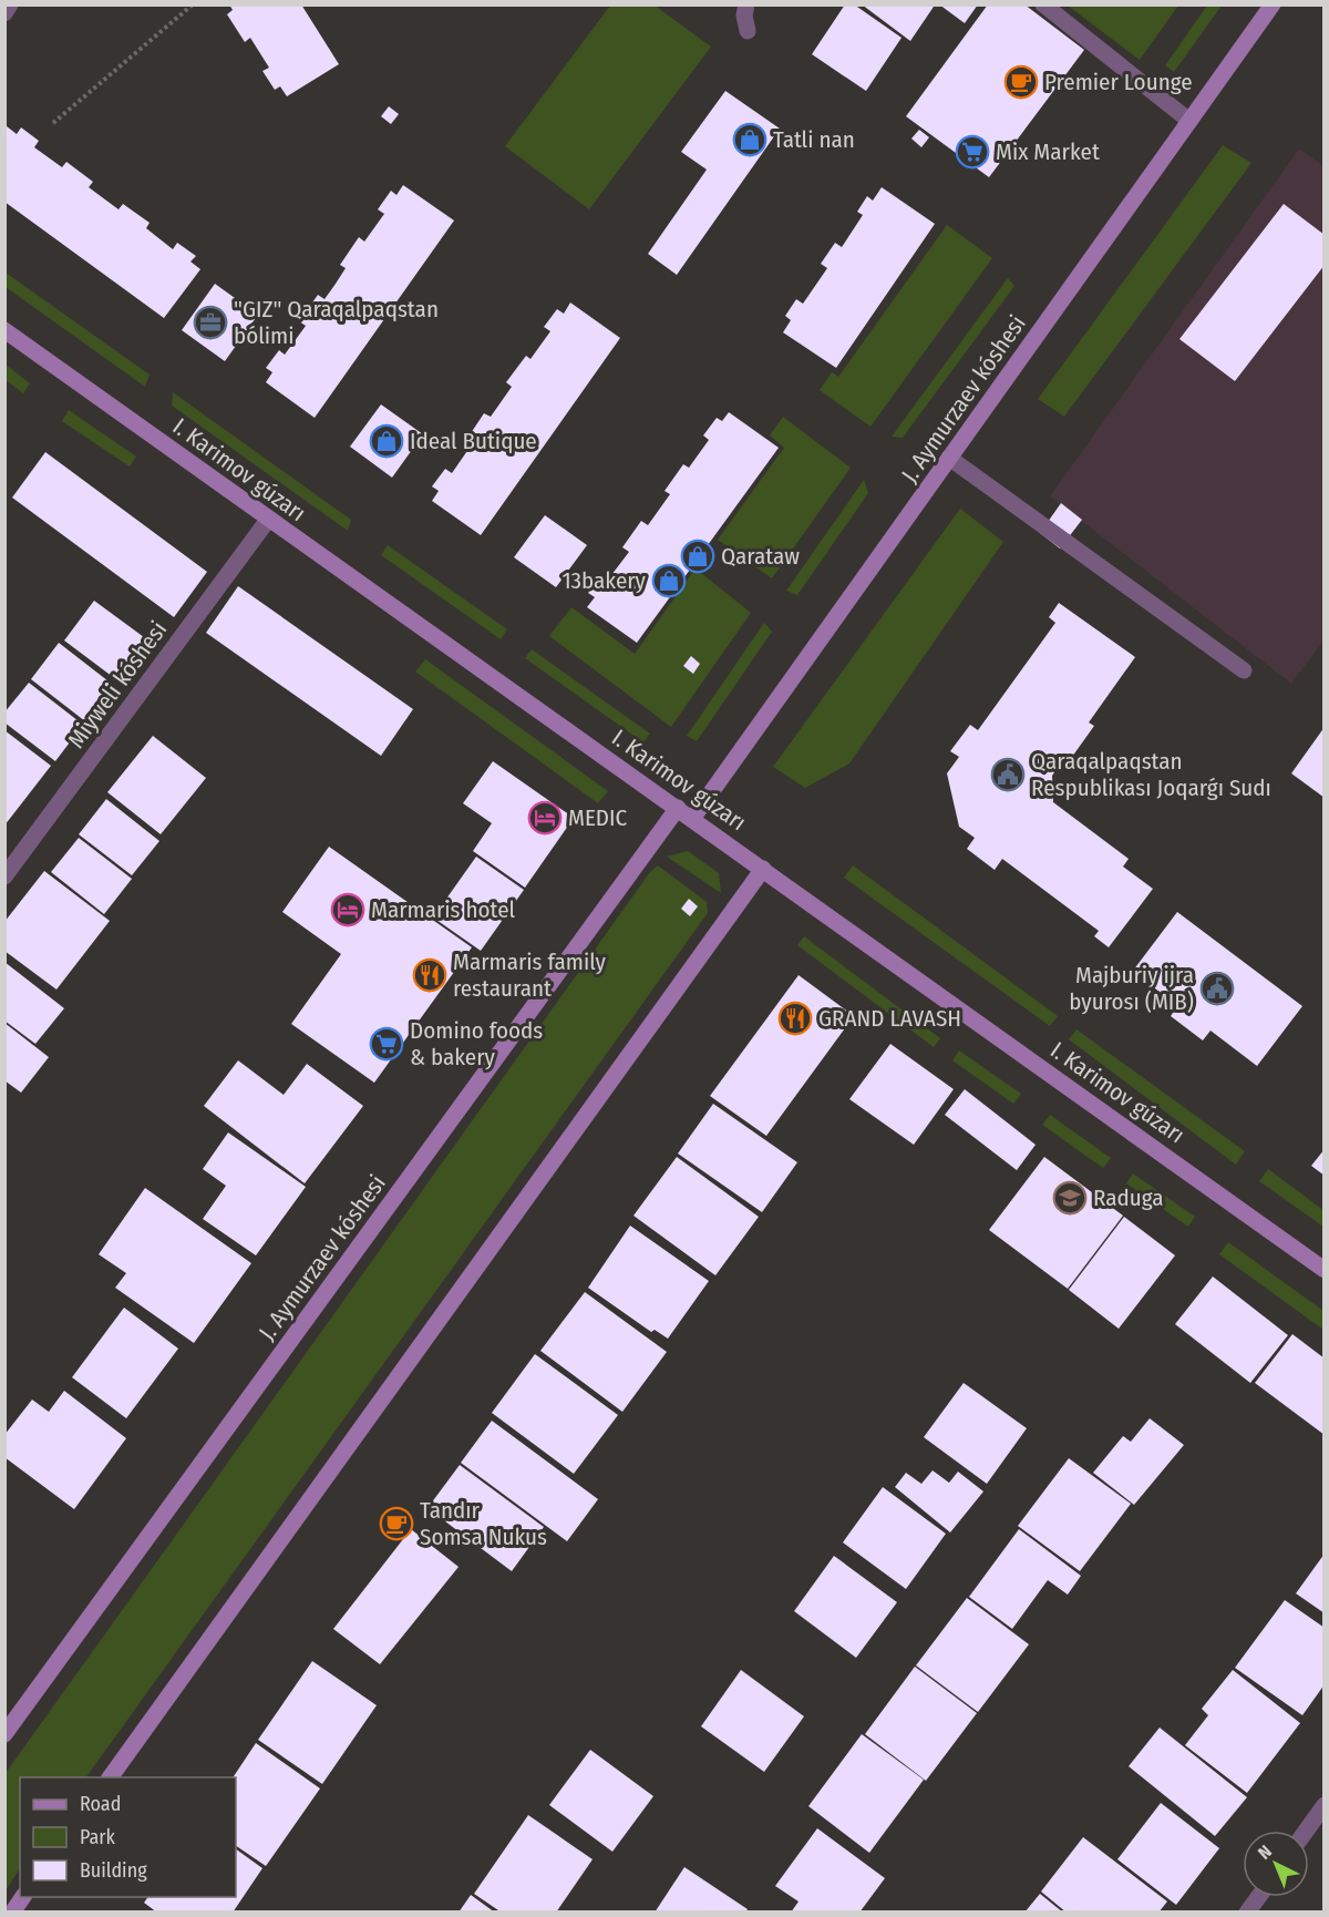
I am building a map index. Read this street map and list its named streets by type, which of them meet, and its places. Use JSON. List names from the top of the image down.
{
  "streets": {
    "street": ["J. Aymurzaev kóshesi", "I. Karimov gúzarı", "Miyweli kóshesi"]
  },
  "crossings": [
    ["J. Aymurzaev kóshesi", "I. Karimov gúzarı"],
    ["I. Karimov gúzarı", "Miyweli kóshesi"]
  ],
  "places": {
    "cafe": ["Premier Lounge", "Tandır Somsa Nukus"],
    "shop": [
      "Tatli nan",
      "Ideal Butique",
      "Qarataw",
      "13bakery"
    ],
    "supermarket": ["Mix Market", "Domino foods & bakery"],
    "office": ["\"GIZ\" Qaraqalpaqstan bólimi"],
    "public building": ["Qaraqalpaqstan Respublikası Joqarǵı Sudı", "Majburiy ijra byurosı (MIB)"],
    "hotel": ["MEDIC", "Marmaris hotel"],
    "restaurant": ["Marmaris family restaurant", "GRAND LAVASH"],
    "school or university": ["Raduga"]
  },
  "legend": ["Road", "Park", "Building"],
  "north": "top left"
}
